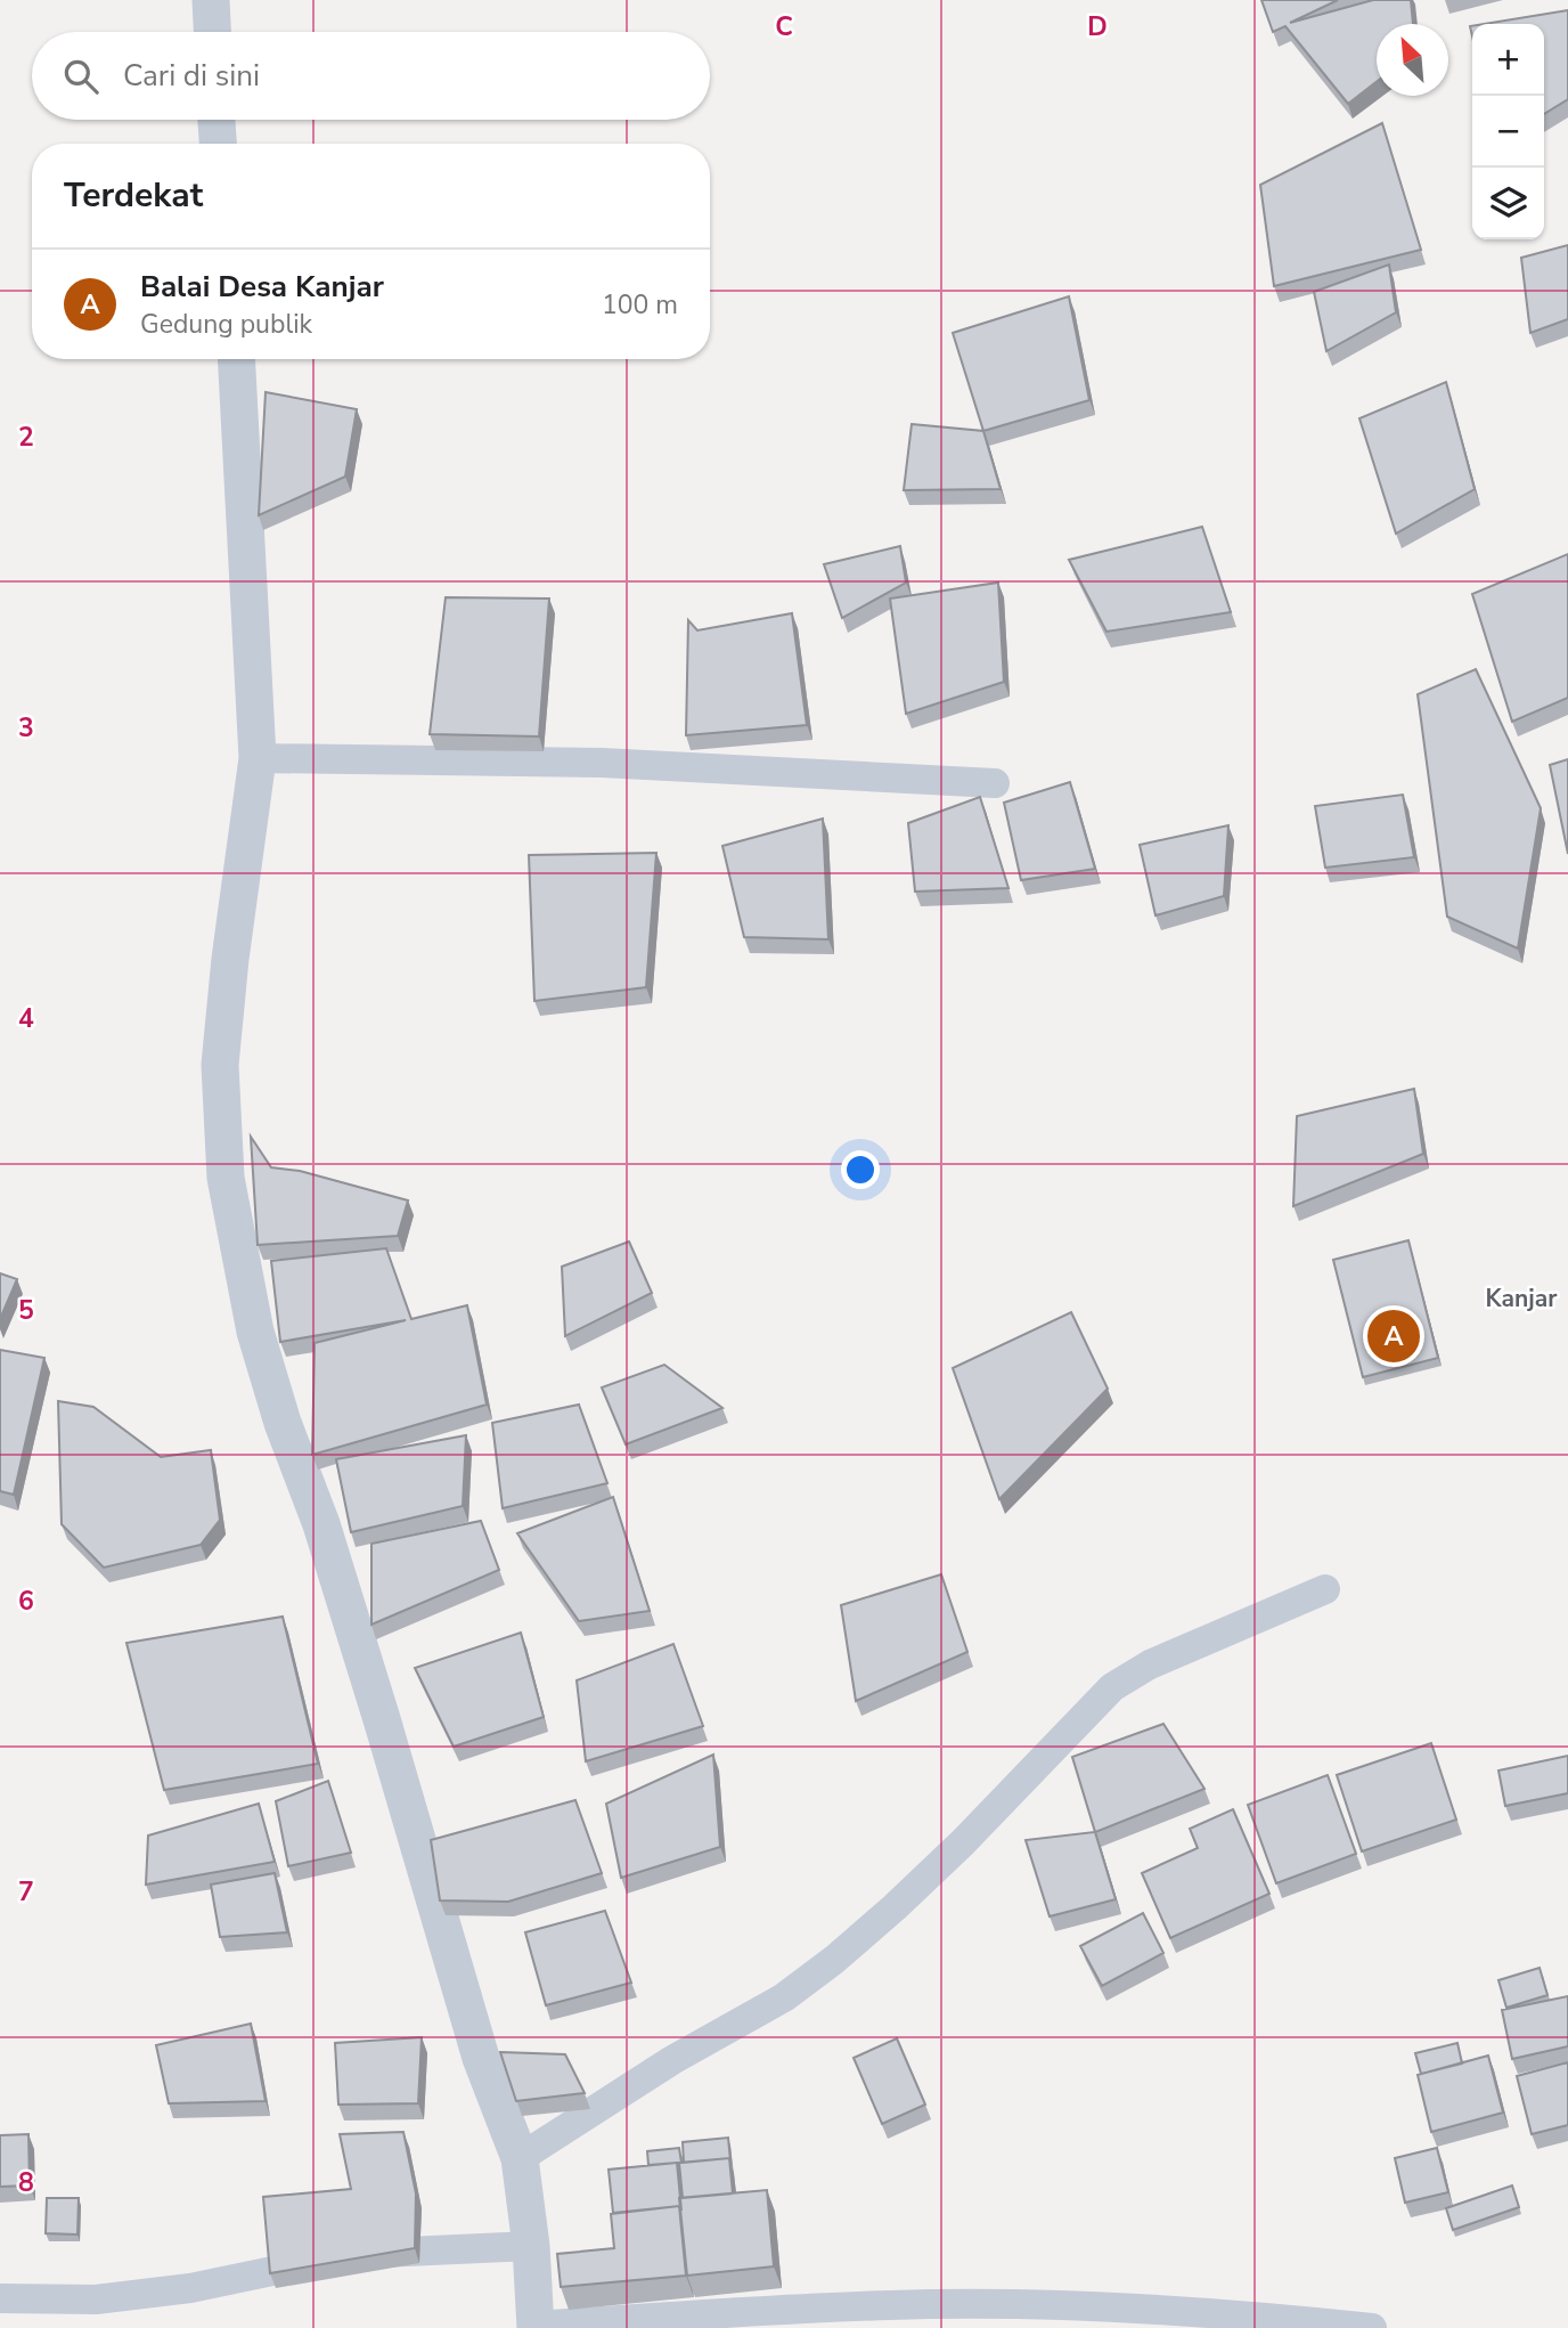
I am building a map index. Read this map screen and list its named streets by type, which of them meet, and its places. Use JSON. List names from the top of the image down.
{
  "districts": ["Kanjar"],
  "north": "top left",
  "page": {
    "map_buttons": ["+", "−"],
    "search": "Cari di sini",
    "heading": "Terdekat",
    "list": [
      {
        "mark": "A",
        "name": "Balai Desa Kanjar",
        "note": "Gedung publik",
        "value": "100 m"
      }
    ],
    "pins": "A"
  },
  "grid": {
    "columns": ["C", "D"],
    "rows": [
      "2",
      "3",
      "4",
      "5",
      "6",
      "7",
      "8"
    ]
  }
}
